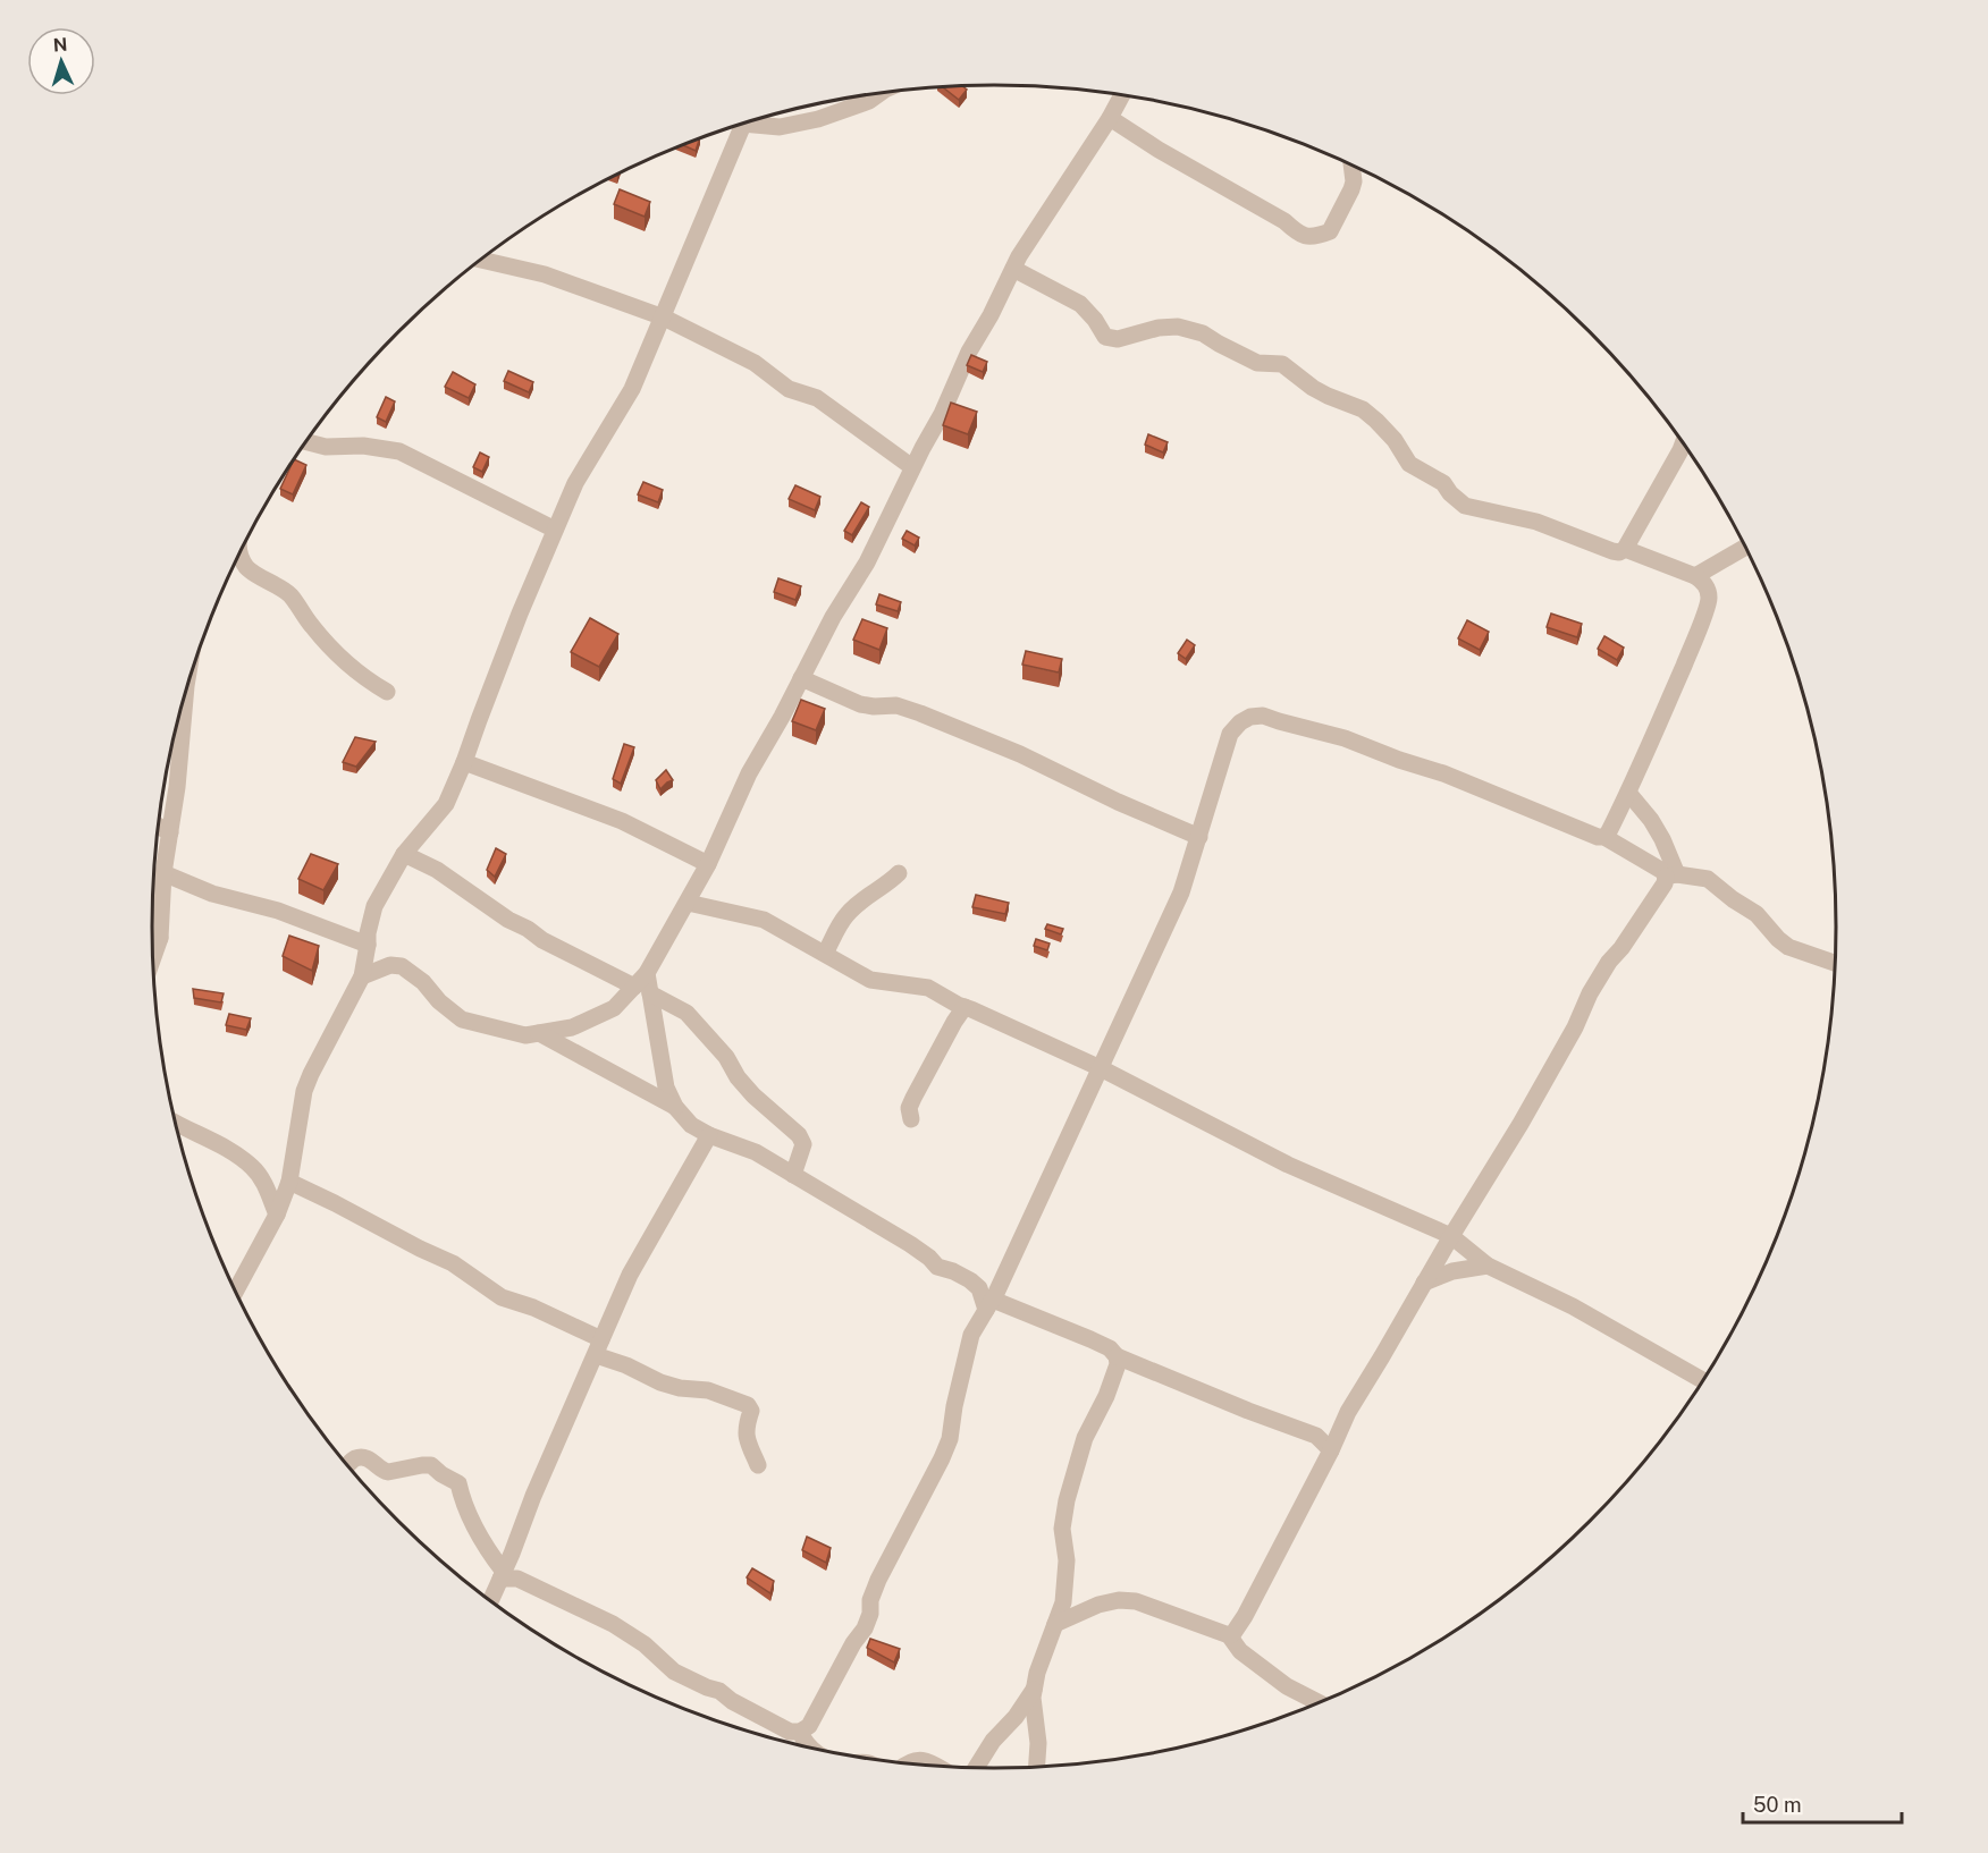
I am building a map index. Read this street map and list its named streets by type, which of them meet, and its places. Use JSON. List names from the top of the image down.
{
  "scale_bar": "50 m",
  "north": "top"
}
